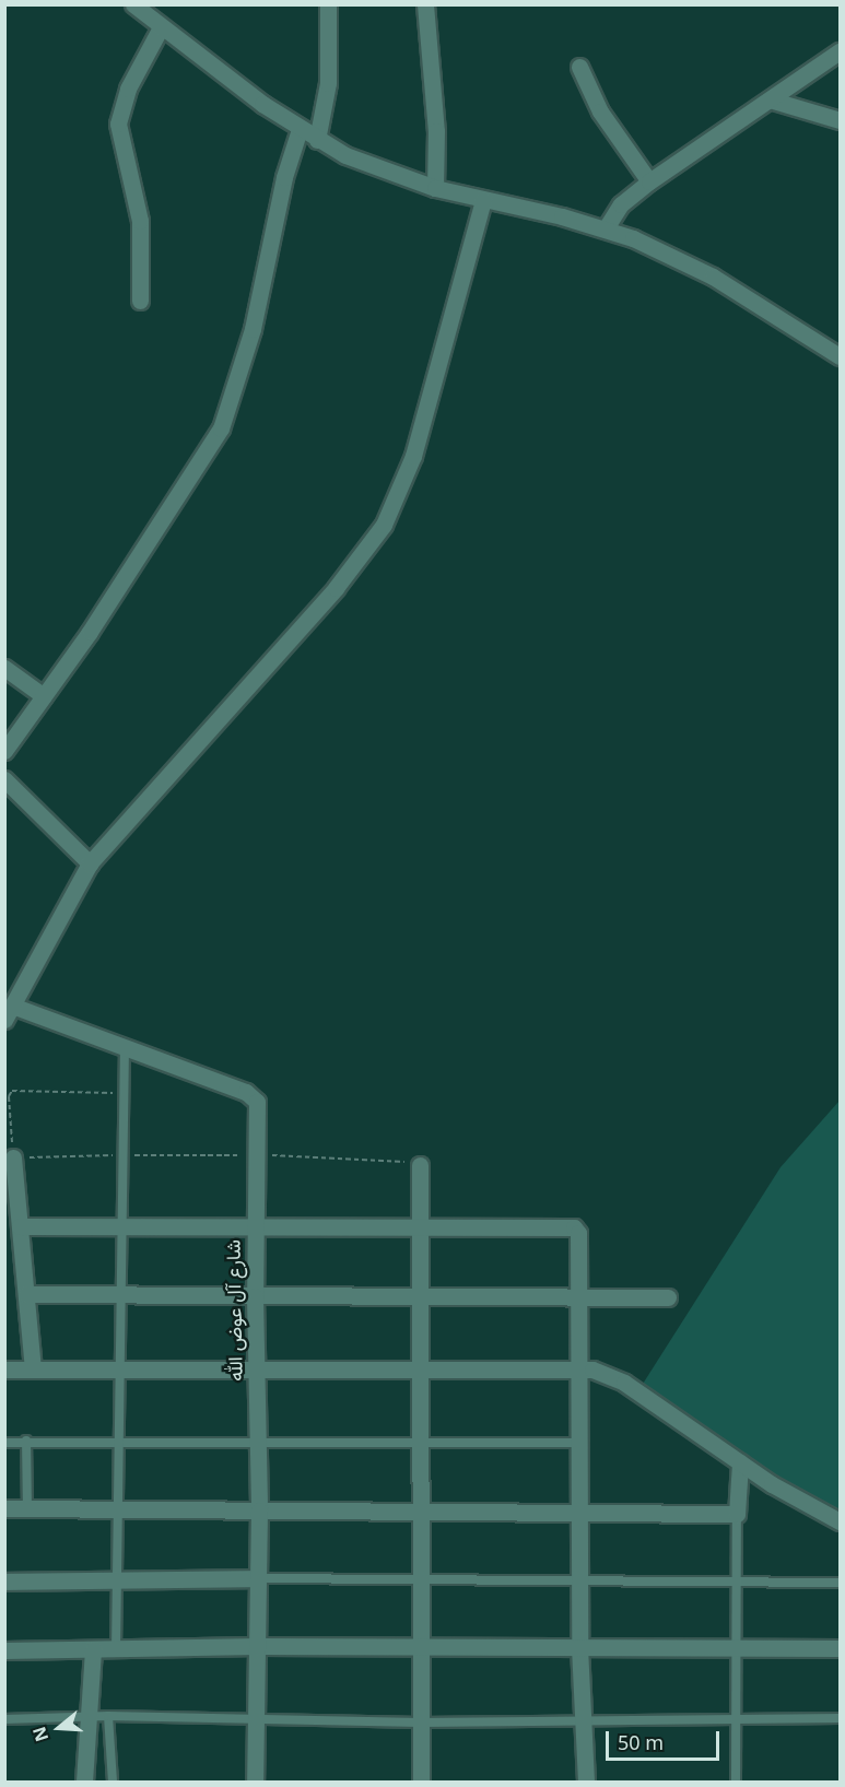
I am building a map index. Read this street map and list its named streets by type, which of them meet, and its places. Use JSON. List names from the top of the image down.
{
  "streets": {
    "street": ["شارع آل عوض الله"]
  },
  "scale_bar": "50 m",
  "north": "left"
}
